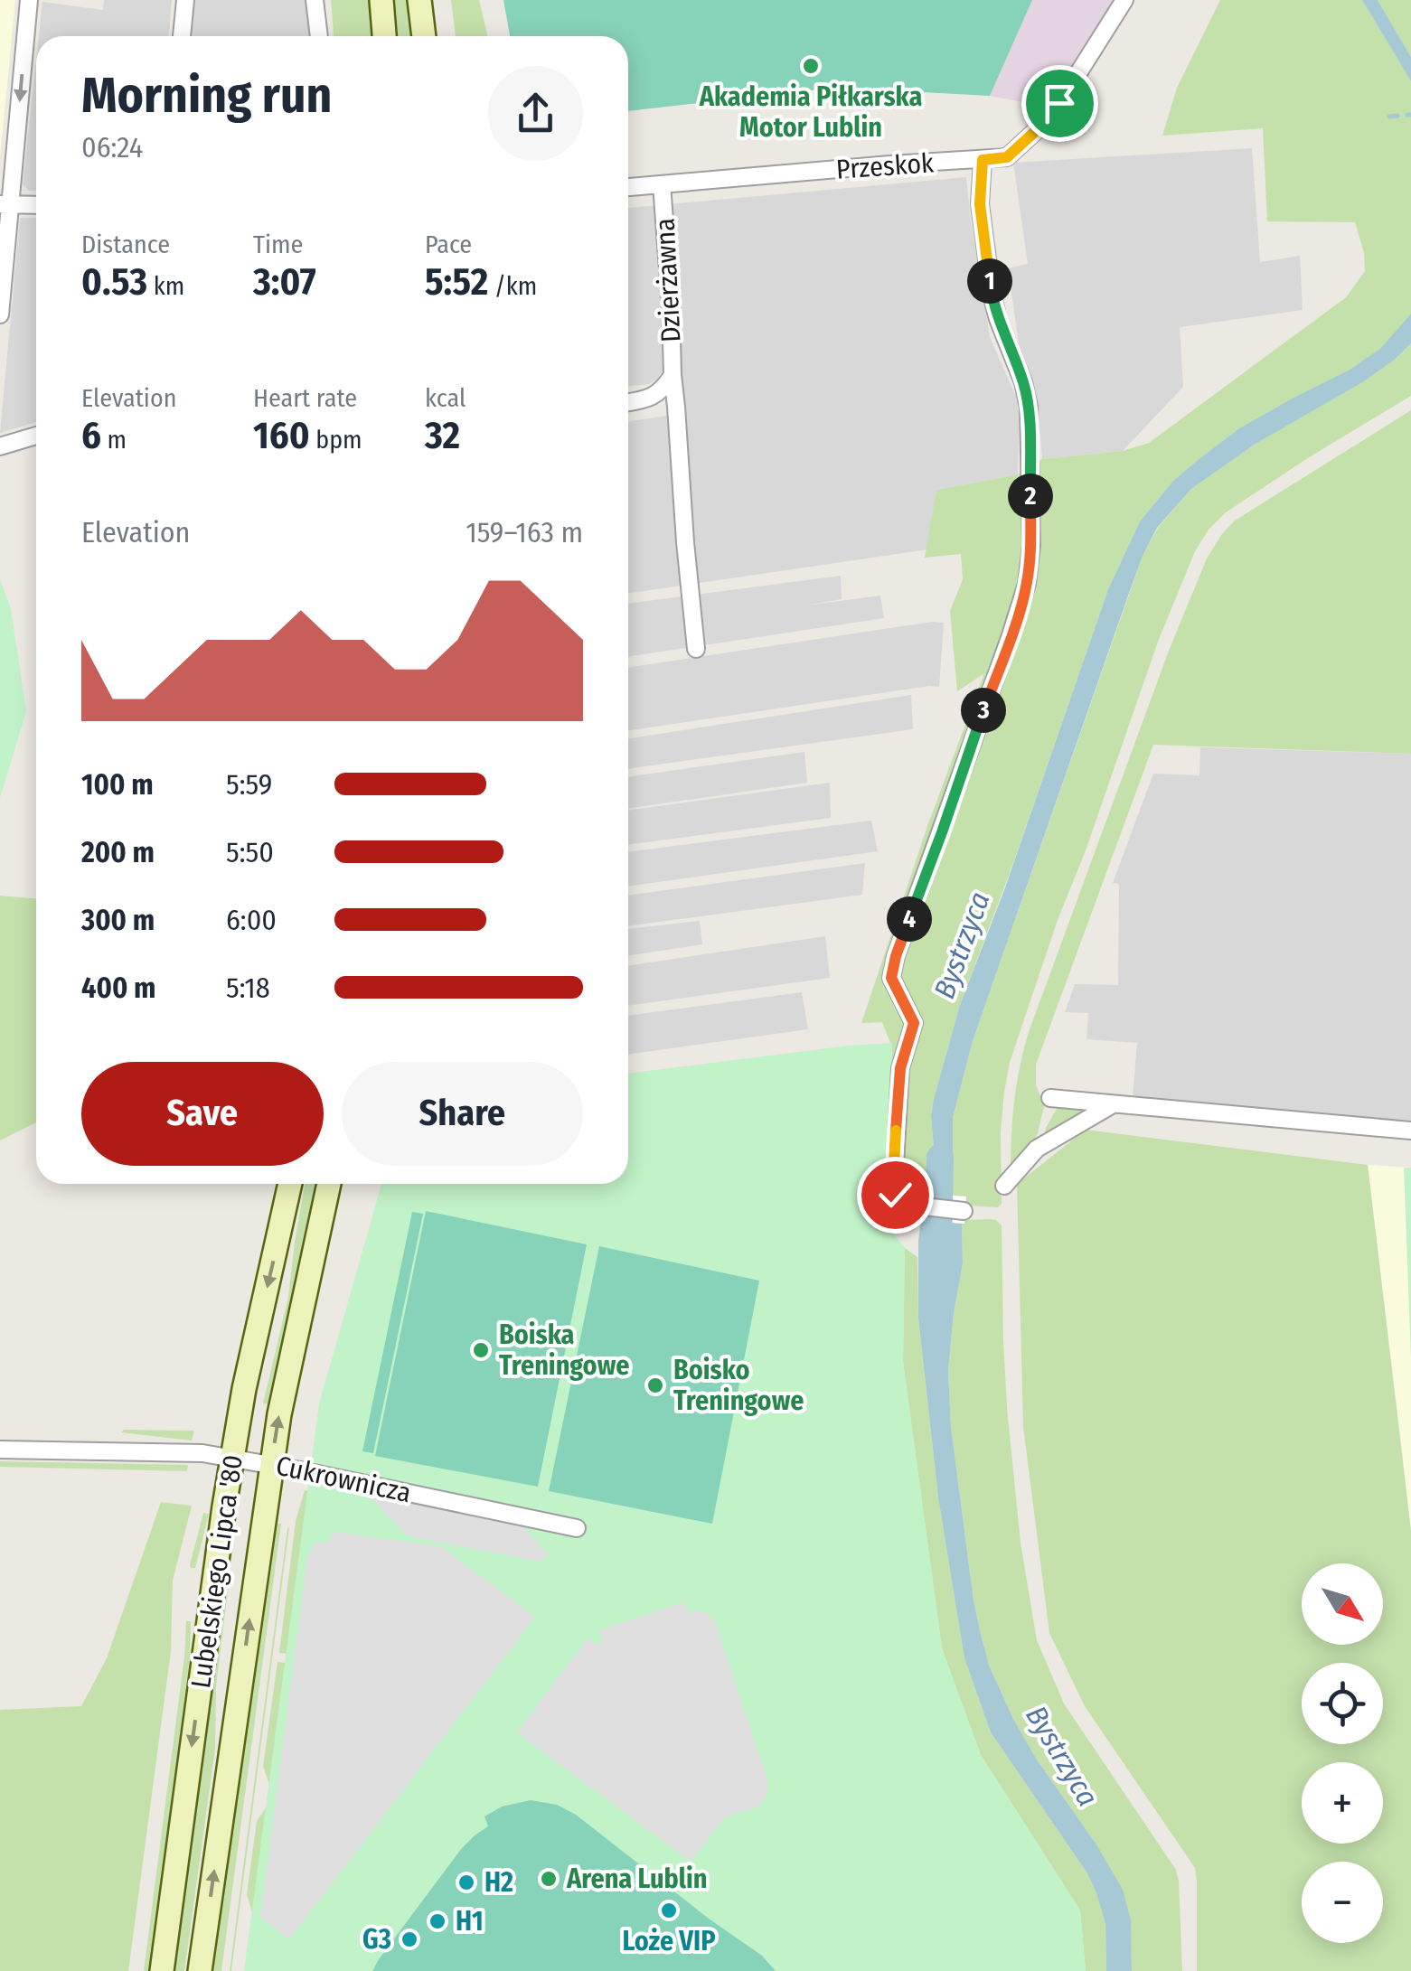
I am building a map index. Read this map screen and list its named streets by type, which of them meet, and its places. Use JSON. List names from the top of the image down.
{
  "streets": {
    "main road": ["Lubelskiego Lipca '80"],
    "street": ["Przeskok", "Dzierżawna", "Cukrownicza"]
  },
  "crossings": [
    ["Przeskok", "Dzierżawna"],
    ["Cukrownicza", "Lubelskiego Lipca '80"]
  ],
  "water": ["Bystrzyca"],
  "places": [
    "Akademia Piłkarska Motor Lublin",
    "Boiska Treningowe",
    "Boisko Treningowe",
    "Arena Lublin",
    "H2",
    "Loże VIP",
    "H1",
    "G3"
  ],
  "north": "bottom right",
  "page": {
    "heading": ["Morning run", "06:24"],
    "stats": [
      ["Distance", "0.53 km"],
      ["Time", "3:07"],
      ["Pace", "5:52 /km"],
      ["Elevation", "6 m"],
      ["Heart rate", "160 bpm"],
      ["kcal", "32"]
    ],
    "pins": [
      "1",
      "2",
      "3",
      "4"
    ],
    "chart": ["Elevation", "159–163 m"],
    "list": [
      {
        "name": "100 m",
        "note": "5:59"
      },
      {
        "name": "200 m",
        "note": "5:50"
      },
      {
        "name": "300 m",
        "note": "6:00"
      },
      {
        "name": "400 m",
        "note": "5:18"
      }
    ],
    "buttons": ["Save", "Share"],
    "map_buttons": ["+", "−"]
  }
}
